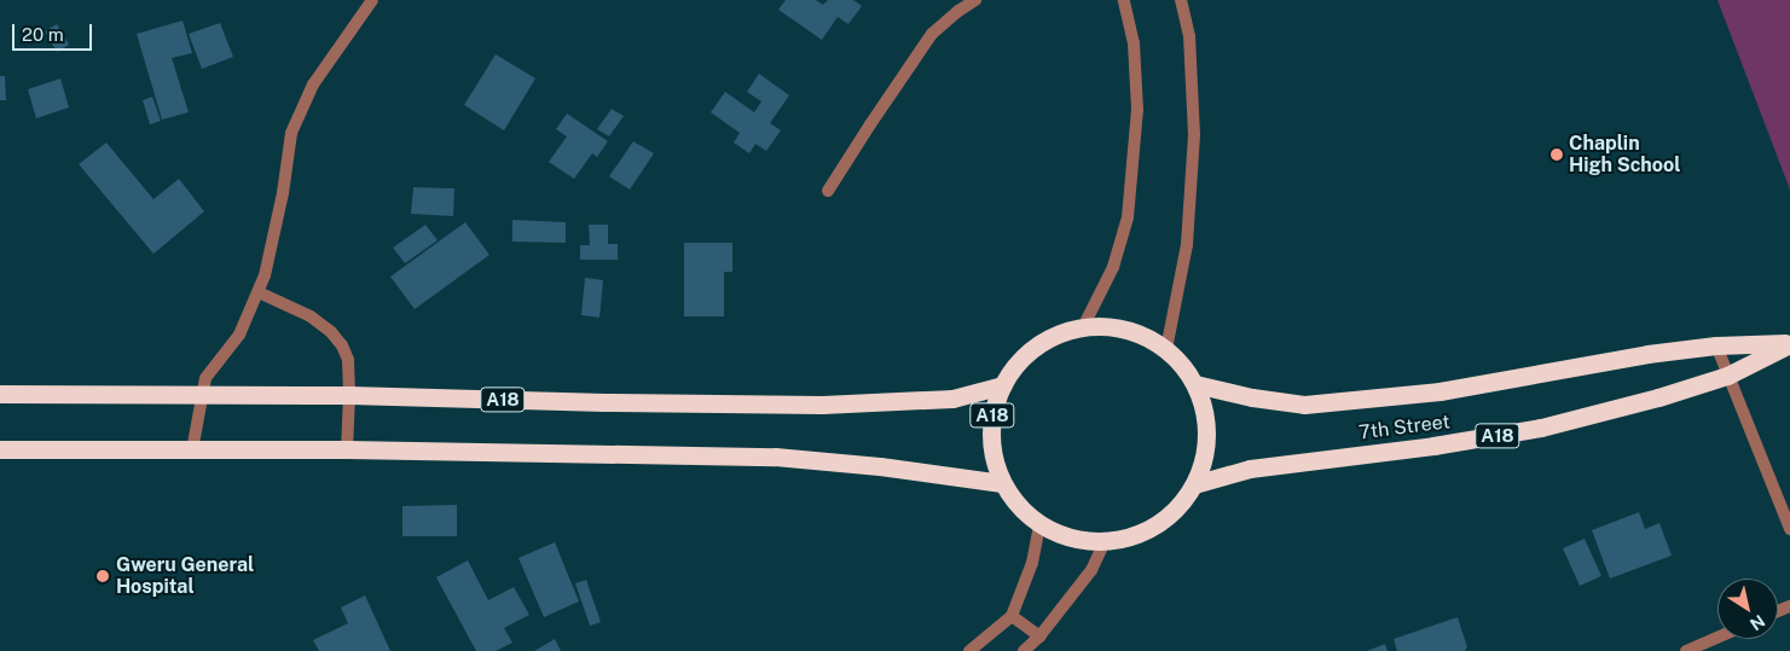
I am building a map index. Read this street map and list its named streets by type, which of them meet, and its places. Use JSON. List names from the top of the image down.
{
  "streets": {
    "highway": ["A18", "7th Street"]
  },
  "crossings": [
    ["A18", "7th Street"]
  ],
  "places": ["Chaplin High School", "Gweru General Hospital"],
  "scale_bar": "20 m",
  "north": "bottom right"
}
